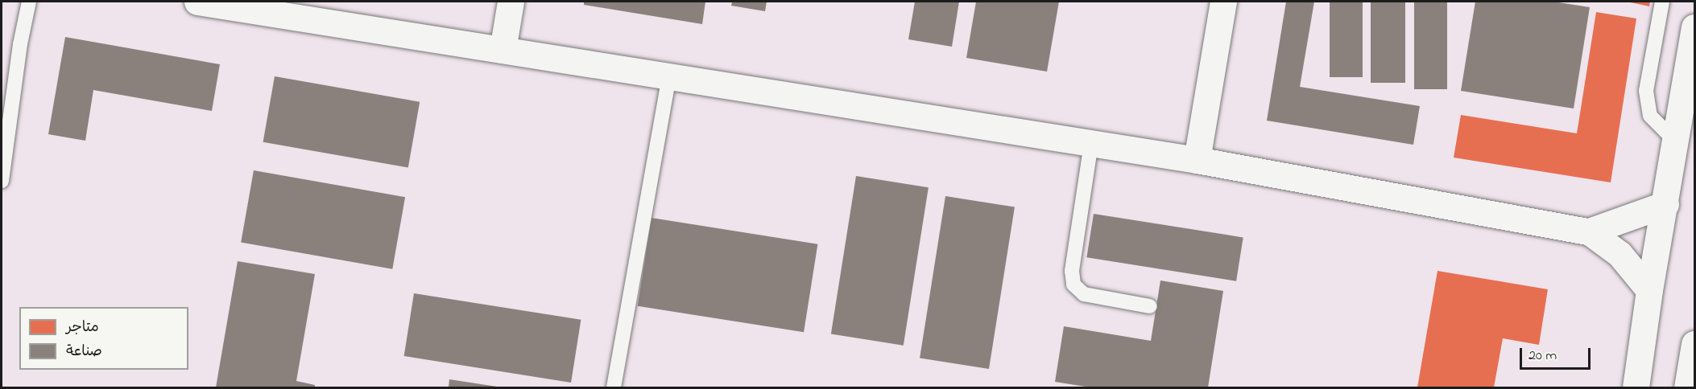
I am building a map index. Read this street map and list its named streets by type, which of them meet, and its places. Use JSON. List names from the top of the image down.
{
  "legend": ["متاجر", "صناعة"],
  "scale_bar": "20 m"
}
